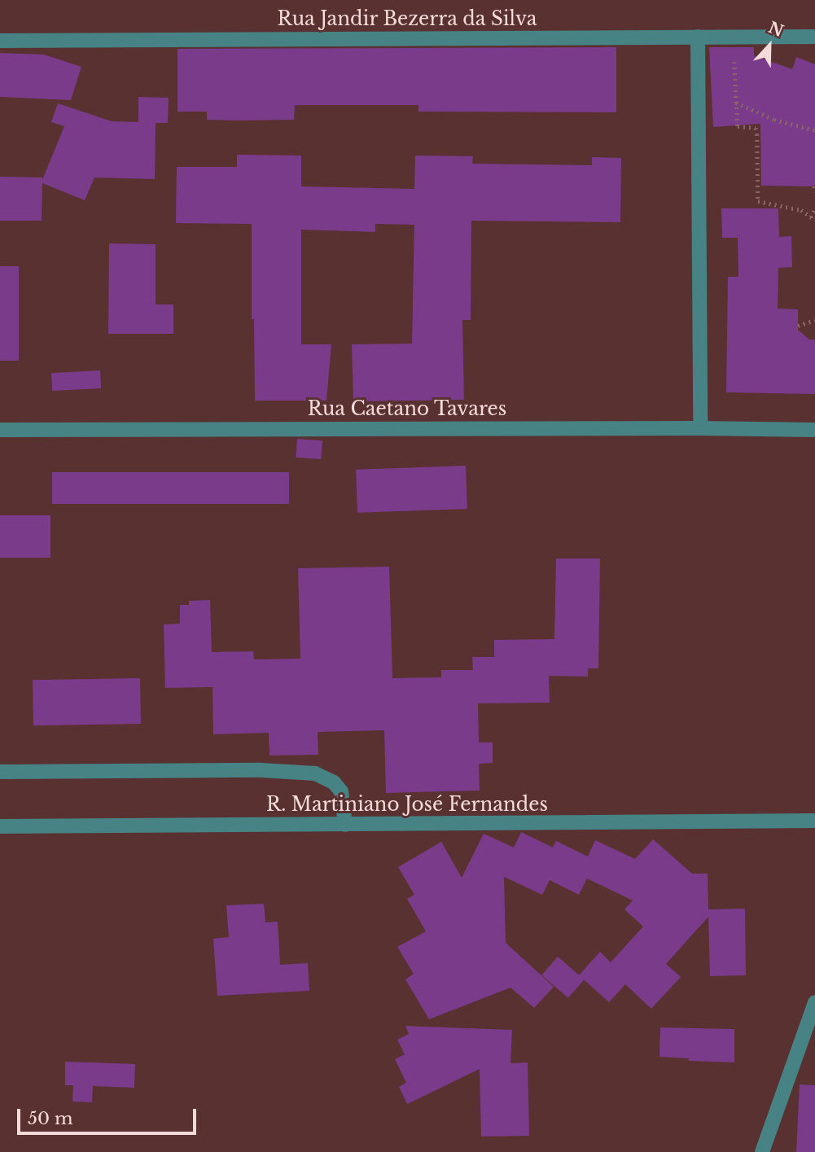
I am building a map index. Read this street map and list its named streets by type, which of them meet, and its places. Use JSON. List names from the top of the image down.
{
  "streets": {
    "street": ["Rua Jandir Bezerra da Silva", "Rua Caetano Tavares", "R. Martiniano José Fernandes"]
  },
  "scale_bar": "50 m",
  "north": "top"
}
